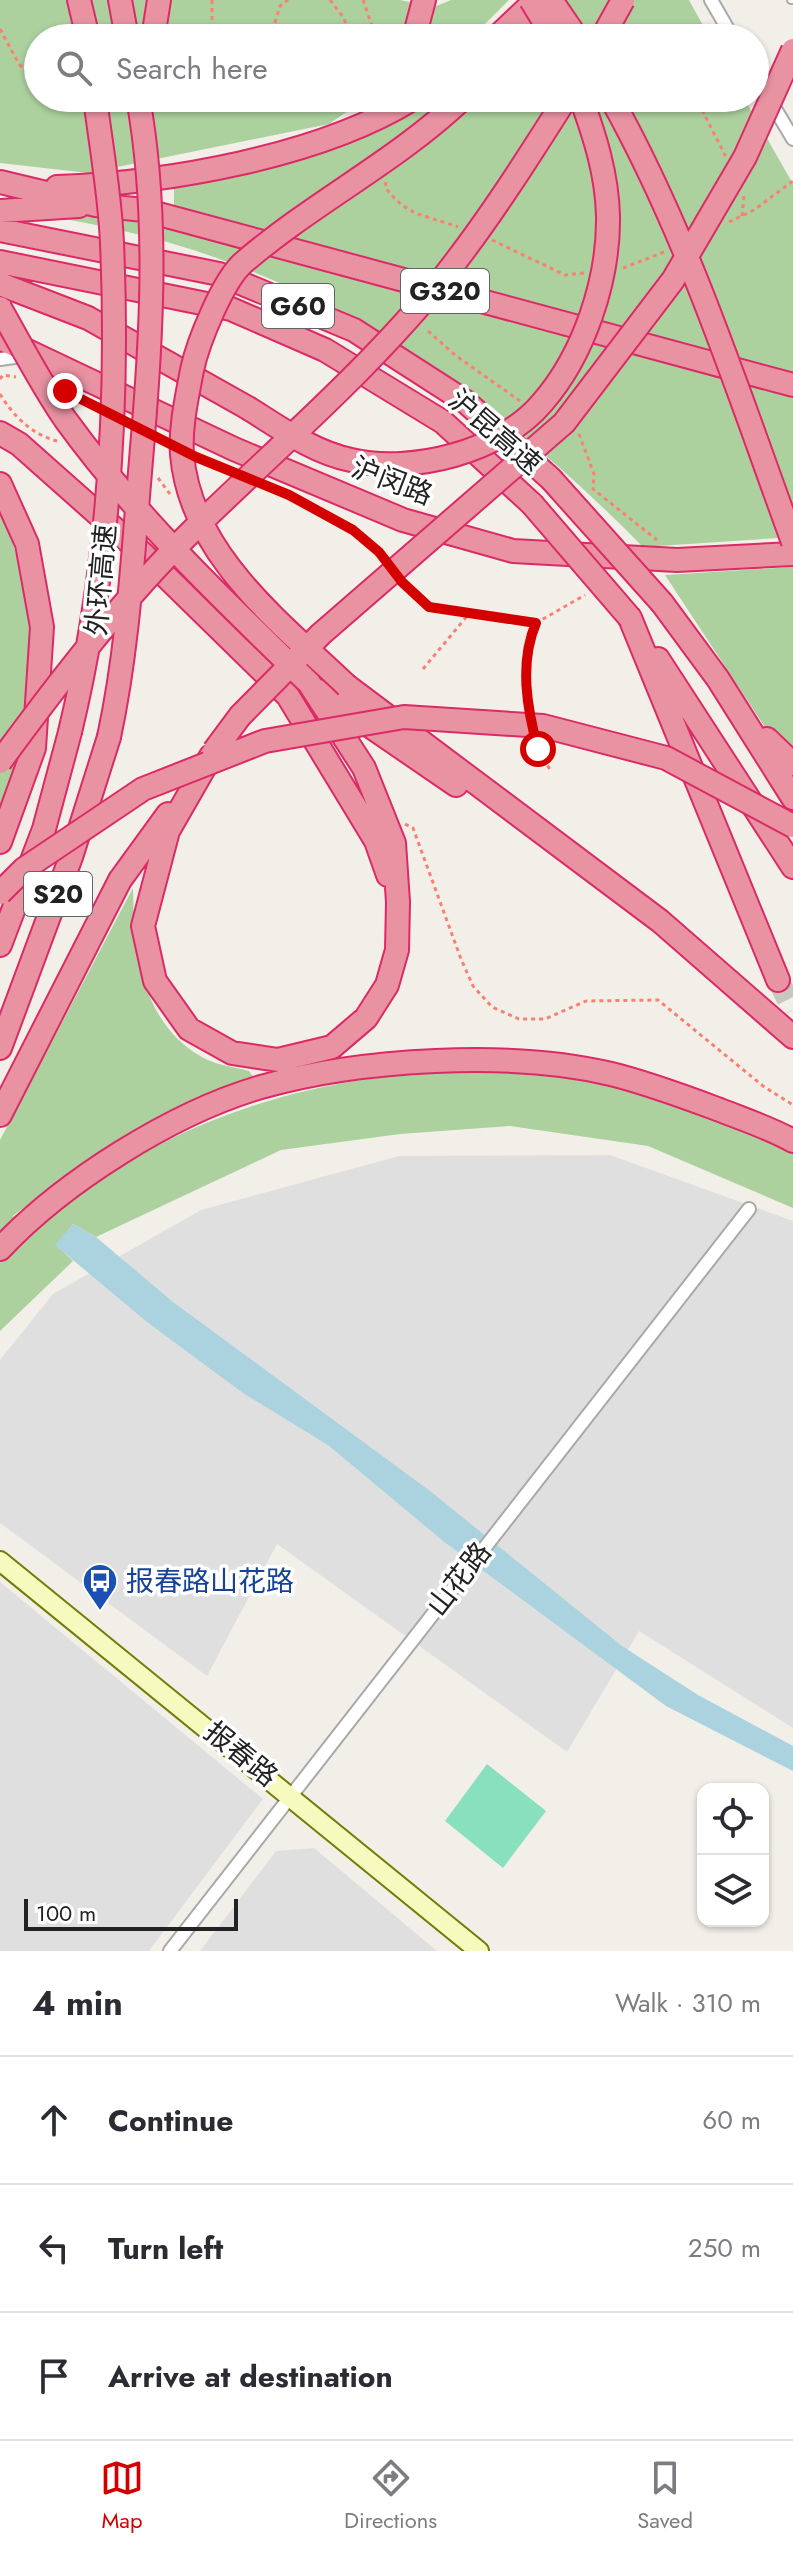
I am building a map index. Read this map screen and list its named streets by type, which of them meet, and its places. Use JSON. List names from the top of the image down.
{
  "streets": {
    "highway": [
      "G320",
      "G60",
      "沪昆高速",
      "沪闵路",
      "外环高速",
      "S20"
    ],
    "street": ["山花路", "报春路"]
  },
  "crossings": [
    ["山花路", "报春路"]
  ],
  "places": {
    "bus stop": ["报春路山花路"]
  },
  "scale_bar": "100 m",
  "page": {
    "search": "Search here",
    "scale": "100 m",
    "heading": ["4 min", "Walk · 310 m"],
    "list": [
      ["Continue", "60 m"],
      ["Turn left", "250 m"],
      "Arrive at destination"
    ],
    "nav": ["Map", "Directions", "Saved"]
  }
}
